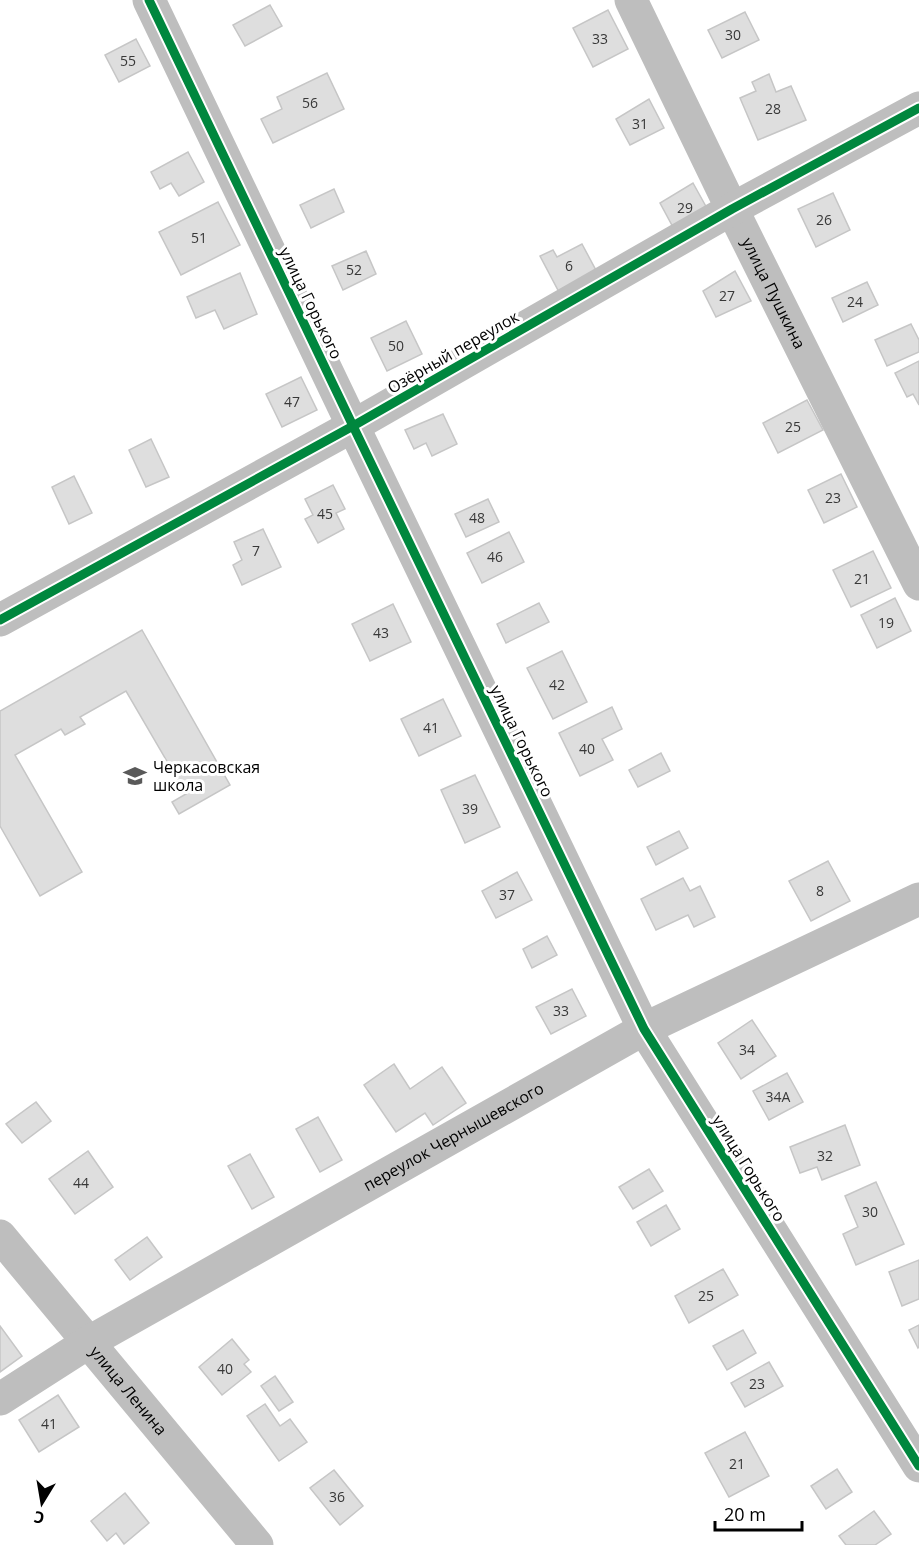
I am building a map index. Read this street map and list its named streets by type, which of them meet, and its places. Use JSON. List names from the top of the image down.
{
  "streets": {
    "street": [
      "улица Пушкина",
      "улица Горького",
      "Озёрный переулок",
      "переулок Чернышевского",
      "улица Ленина"
    ]
  },
  "crossings": [
    ["улица Пушкина", "Озёрный переулок"],
    ["улица Горького", "Озёрный переулок"],
    ["улица Горького", "переулок Чернышевского"],
    ["переулок Чернышевского", "улица Ленина"]
  ],
  "places": {
    "school or university": ["Черкасовская школа"]
  },
  "house_numbers": [
    "30",
    "33",
    "55",
    "56",
    "28",
    "31",
    "29",
    "26",
    "51",
    "6",
    "52",
    "27",
    "24",
    "50",
    "47",
    "25",
    "23",
    "45",
    "48",
    "7",
    "46",
    "21",
    "19",
    "43",
    "42",
    "41",
    "40",
    "39",
    "8",
    "37",
    "33",
    "34",
    "34А",
    "32",
    "44",
    "30",
    "25",
    "40",
    "23",
    "41",
    "21",
    "36"
  ],
  "scale_bar": "20 m",
  "north": "bottom"
}
